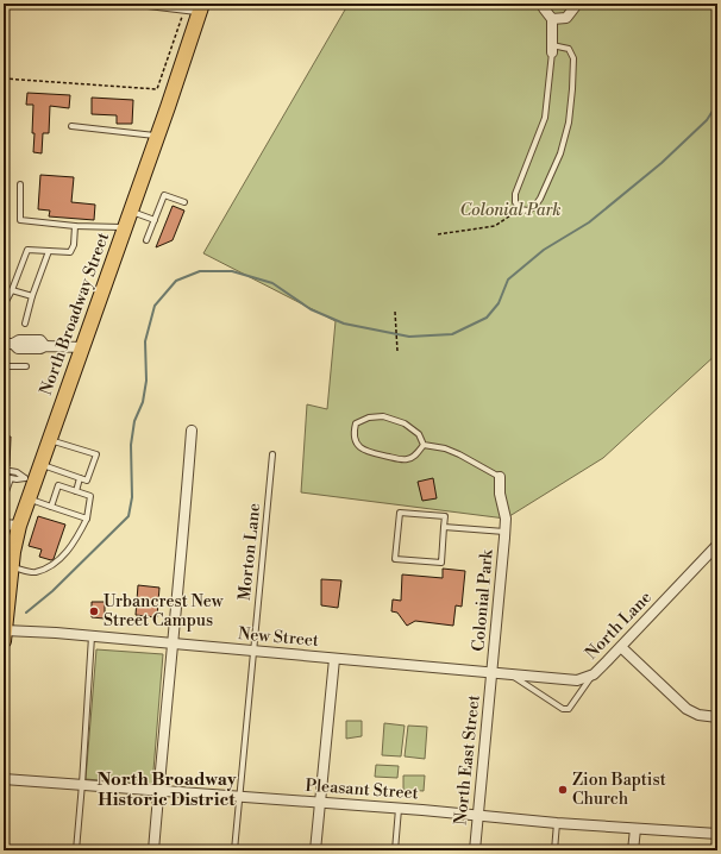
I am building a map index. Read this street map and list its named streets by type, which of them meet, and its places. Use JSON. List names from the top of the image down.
{
  "streets": {
    "main road": ["North Broadway Street"],
    "street": [
      "Colonial Park",
      "North Lane",
      "New Street",
      "North East Street",
      "Pleasant Street"
    ],
    "lane": ["Morton Lane"]
  },
  "crossings": [
    ["North Broadway Street", "New Street"],
    ["Morton Lane", "New Street"],
    ["Morton Lane", "Pleasant Street"],
    ["Colonial Park", "North Lane"],
    ["Colonial Park", "New Street"],
    ["Colonial Park", "North East Street"],
    ["North Lane", "New Street"],
    ["North Lane", "North East Street"],
    ["New Street", "North East Street"],
    ["North East Street", "Pleasant Street"]
  ],
  "districts": ["North Broadway Historic District"],
  "parks": ["Colonial Park"],
  "places": ["Urbancrest New Street Campus", "Zion Baptist Church"]
}
